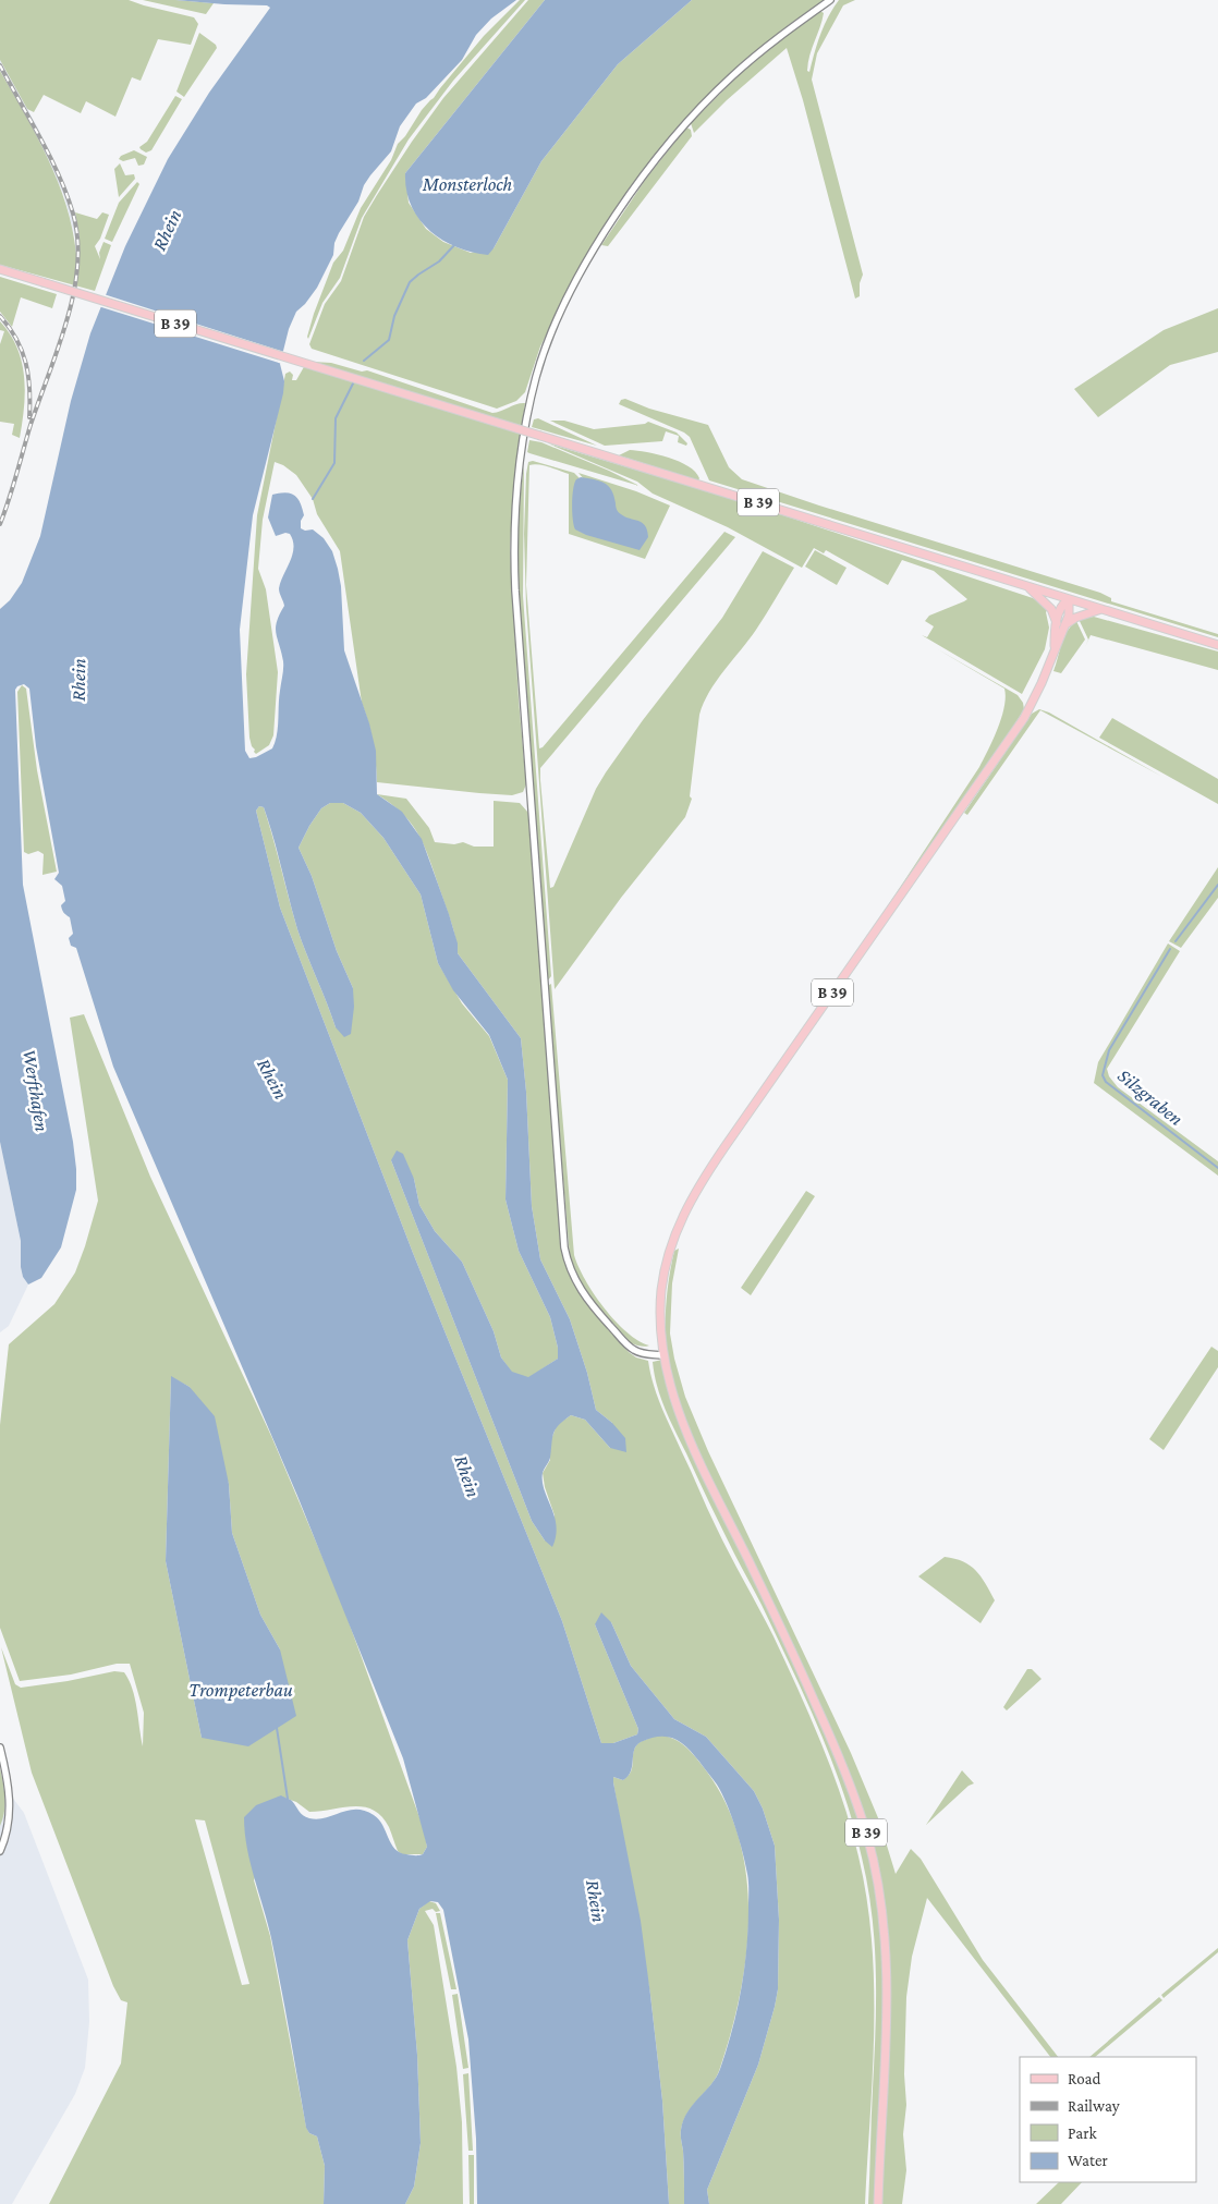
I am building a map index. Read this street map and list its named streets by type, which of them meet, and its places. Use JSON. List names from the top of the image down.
{
  "streets": {
    "main road": ["B 39"]
  },
  "water": [
    "Monsterloch",
    "Rhein",
    "Werfthafen",
    "Silzgraben",
    "Trompeterbau"
  ],
  "legend": [
    "Road",
    "Railway",
    "Park",
    "Water"
  ]
}
